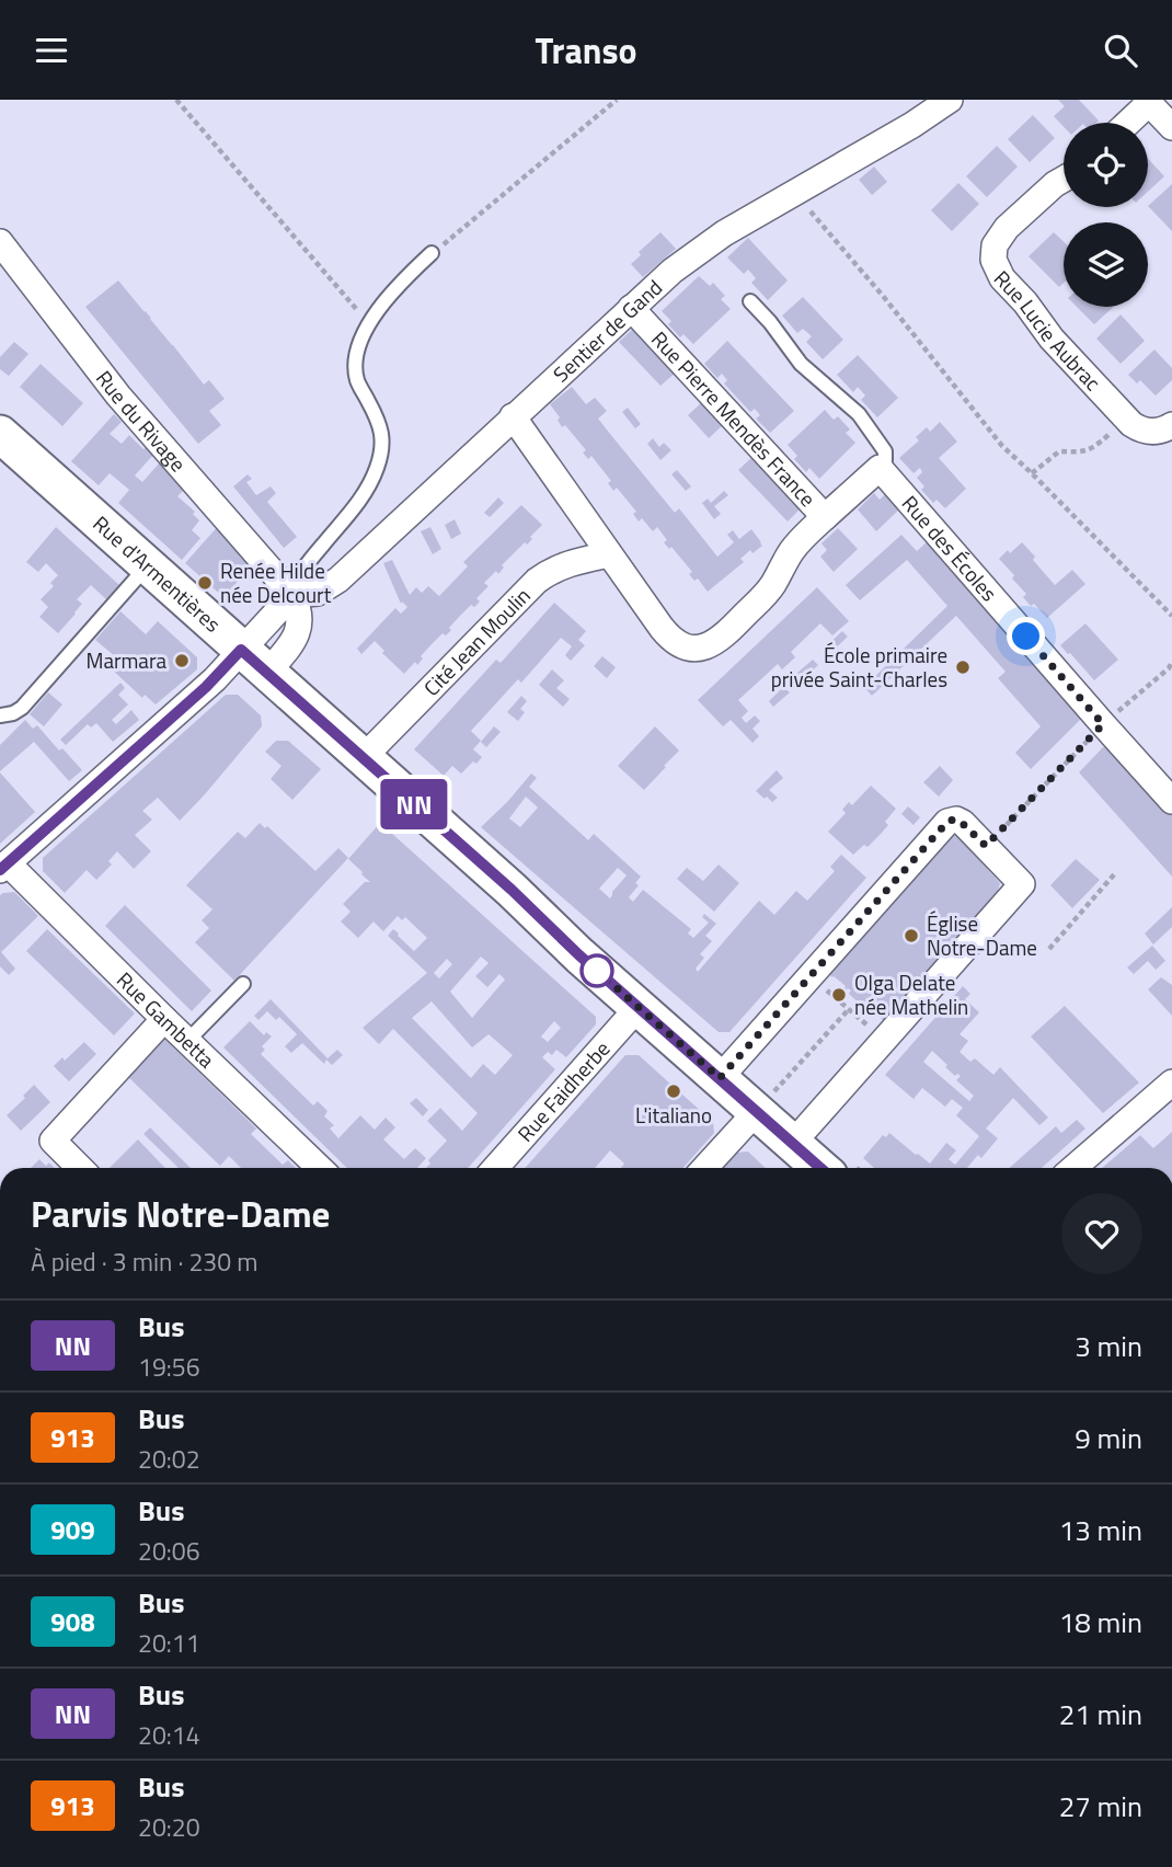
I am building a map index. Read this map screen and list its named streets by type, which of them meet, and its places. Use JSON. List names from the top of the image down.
{
  "streets": {
    "main road": ["Rue d'Armentières"],
    "street": [
      "Rue Lucie Aubrac",
      "Sentier de Gand",
      "Rue Pierre Mendès France",
      "Rue du Rivage",
      "Rue des Écoles",
      "Cité Jean Moulin",
      "Rue Gambetta",
      "Rue Faidherbe"
    ]
  },
  "crossings": [
    ["Sentier de Gand", "Rue Pierre Mendès France"],
    ["Sentier de Gand", "Rue du Rivage"],
    ["Rue Pierre Mendès France", "Rue des Écoles"],
    ["Rue d'Armentières", "Cité Jean Moulin"],
    ["Rue d'Armentières", "Rue Faidherbe"]
  ],
  "places": [
    "Renée Hilde née Delcourt",
    "Marmara",
    "École primaire privée Saint-Charles",
    "Église Notre-Dame",
    "Olga Delate née Mathelin",
    "L'italiano"
  ],
  "lines": ["bus line NN"],
  "page": {
    "header": "Transo",
    "on_map": "NN",
    "heading": ["Parvis Notre-Dame", "À pied · 3 min · 230 m"],
    "list": [
      {
        "mark": "NN",
        "name": "Bus",
        "note": "19:56",
        "value": "3 min"
      },
      {
        "mark": "913",
        "name": "Bus",
        "note": "20:02",
        "value": "9 min"
      },
      {
        "mark": "909",
        "name": "Bus",
        "note": "20:06",
        "value": "13 min"
      },
      {
        "mark": "908",
        "name": "Bus",
        "note": "20:11",
        "value": "18 min"
      },
      {
        "mark": "NN",
        "name": "Bus",
        "note": "20:14",
        "value": "21 min"
      },
      {
        "mark": "913",
        "name": "Bus",
        "note": "20:20",
        "value": "27 min"
      }
    ]
  }
}
